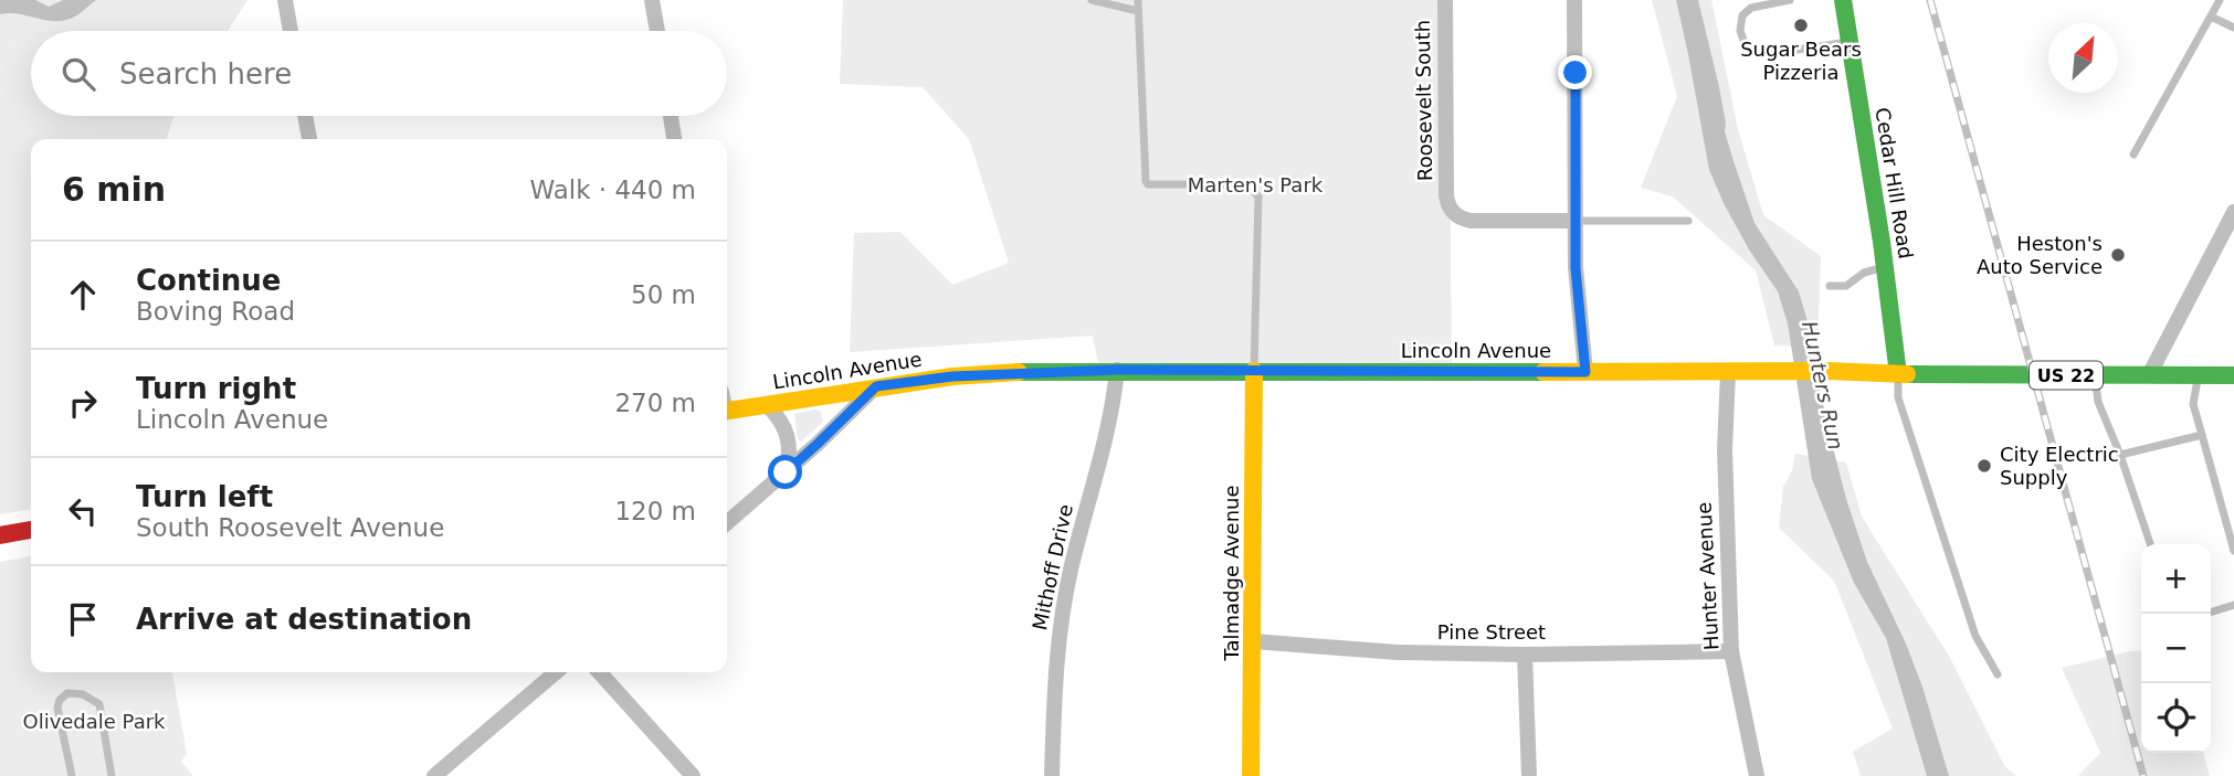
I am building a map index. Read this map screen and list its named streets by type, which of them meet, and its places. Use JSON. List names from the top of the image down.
{
  "streets": {
    "main road": [
      "Cedar Hill Road",
      "Lincoln Avenue",
      "US 22",
      "Talmadge Avenue"
    ],
    "street": [
      "Roosevelt South",
      "Mithoff Drive",
      "Hunter Avenue",
      "Pine Street"
    ]
  },
  "crossings": [
    ["Cedar Hill Road", "Lincoln Avenue"],
    ["Lincoln Avenue", "Mithoff Drive"],
    ["Lincoln Avenue", "Talmadge Avenue"],
    ["Lincoln Avenue", "Hunter Avenue"],
    ["Talmadge Avenue", "Pine Street"],
    ["Hunter Avenue", "Pine Street"]
  ],
  "water": ["Hunters Run"],
  "parks": ["Marten's Park", "Olivedale Park"],
  "places": ["Sugar Bears Pizzeria", "Heston's Auto Service", "City Electric Supply"],
  "north": "top right",
  "page": {
    "search": "Search here",
    "heading": ["6 min", "Walk · 440 m"],
    "list": [
      ["Continue", "Boving Road", "50 m"],
      ["Turn right", "Lincoln Avenue", "270 m"],
      ["Turn left", "South Roosevelt Avenue", "120 m"],
      "Arrive at destination"
    ],
    "map_buttons": ["+", "−"]
  }
}
